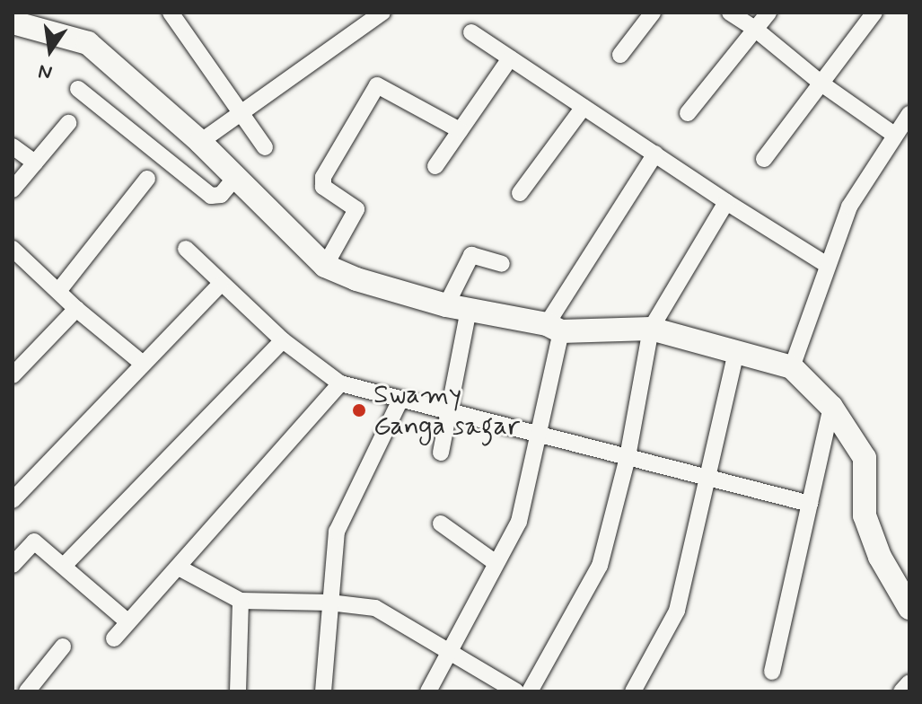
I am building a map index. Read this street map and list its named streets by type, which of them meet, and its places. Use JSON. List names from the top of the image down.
{
  "places": ["Swamy Ganga sagar"],
  "north": "bottom"
}
